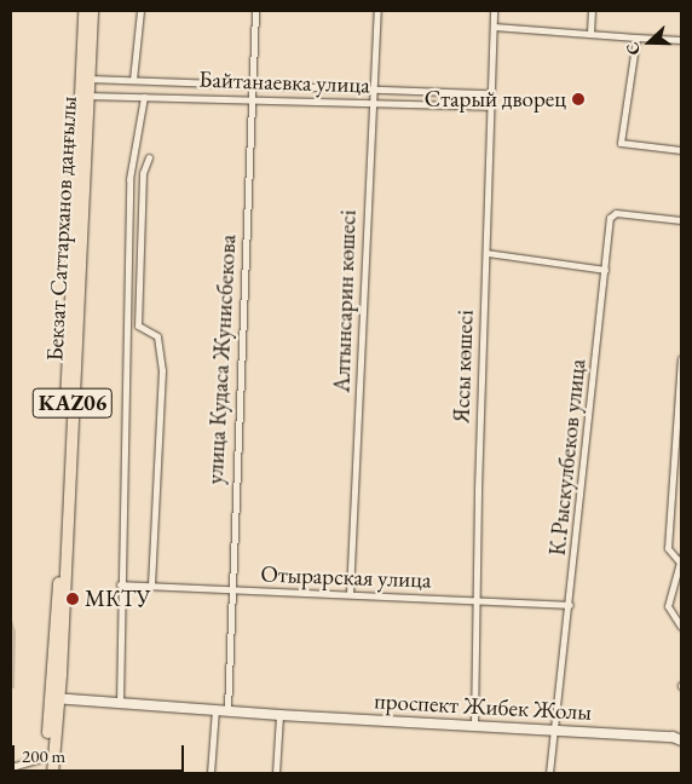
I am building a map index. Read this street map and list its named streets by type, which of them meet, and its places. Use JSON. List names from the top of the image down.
{
  "streets": {
    "main road": ["Бекзат Саттарханов даңғылы", "KАZ06", "проспект Жибек Жолы"],
    "street": [
      "Байтанаевка улица",
      "Алтынсарин көшесі",
      "улица Кудаса Жунисбекова",
      "Яссы көшесі",
      "К.Рыскулбеков улица",
      "Отырарская улица"
    ]
  },
  "crossings": [
    ["Байтанаевка улица", "Бекзат Саттарханов даңғылы"],
    ["Байтанаевка улица", "Алтынсарин көшесі"],
    ["Байтанаевка улица", "улица Кудаса Жунисбекова"],
    ["Байтанаевка улица", "Яссы көшесі"],
    ["Бекзат Саттарханов даңғылы", "проспект Жибек Жолы"],
    ["Алтынсарин көшесі", "Отырарская улица"],
    ["улица Кудаса Жунисбекова", "Отырарская улица"],
    ["улица Кудаса Жунисбекова", "проспект Жибек Жолы"],
    ["Яссы көшесі", "Отырарская улица"],
    ["Яссы көшесі", "проспект Жибек Жолы"],
    ["К.Рыскулбеков улица", "Отырарская улица"],
    ["К.Рыскулбеков улица", "проспект Жибек Жолы"]
  ],
  "places": ["Старый дворец", "МКТУ"],
  "scale_bar": "200 m",
  "north": "left"
}
